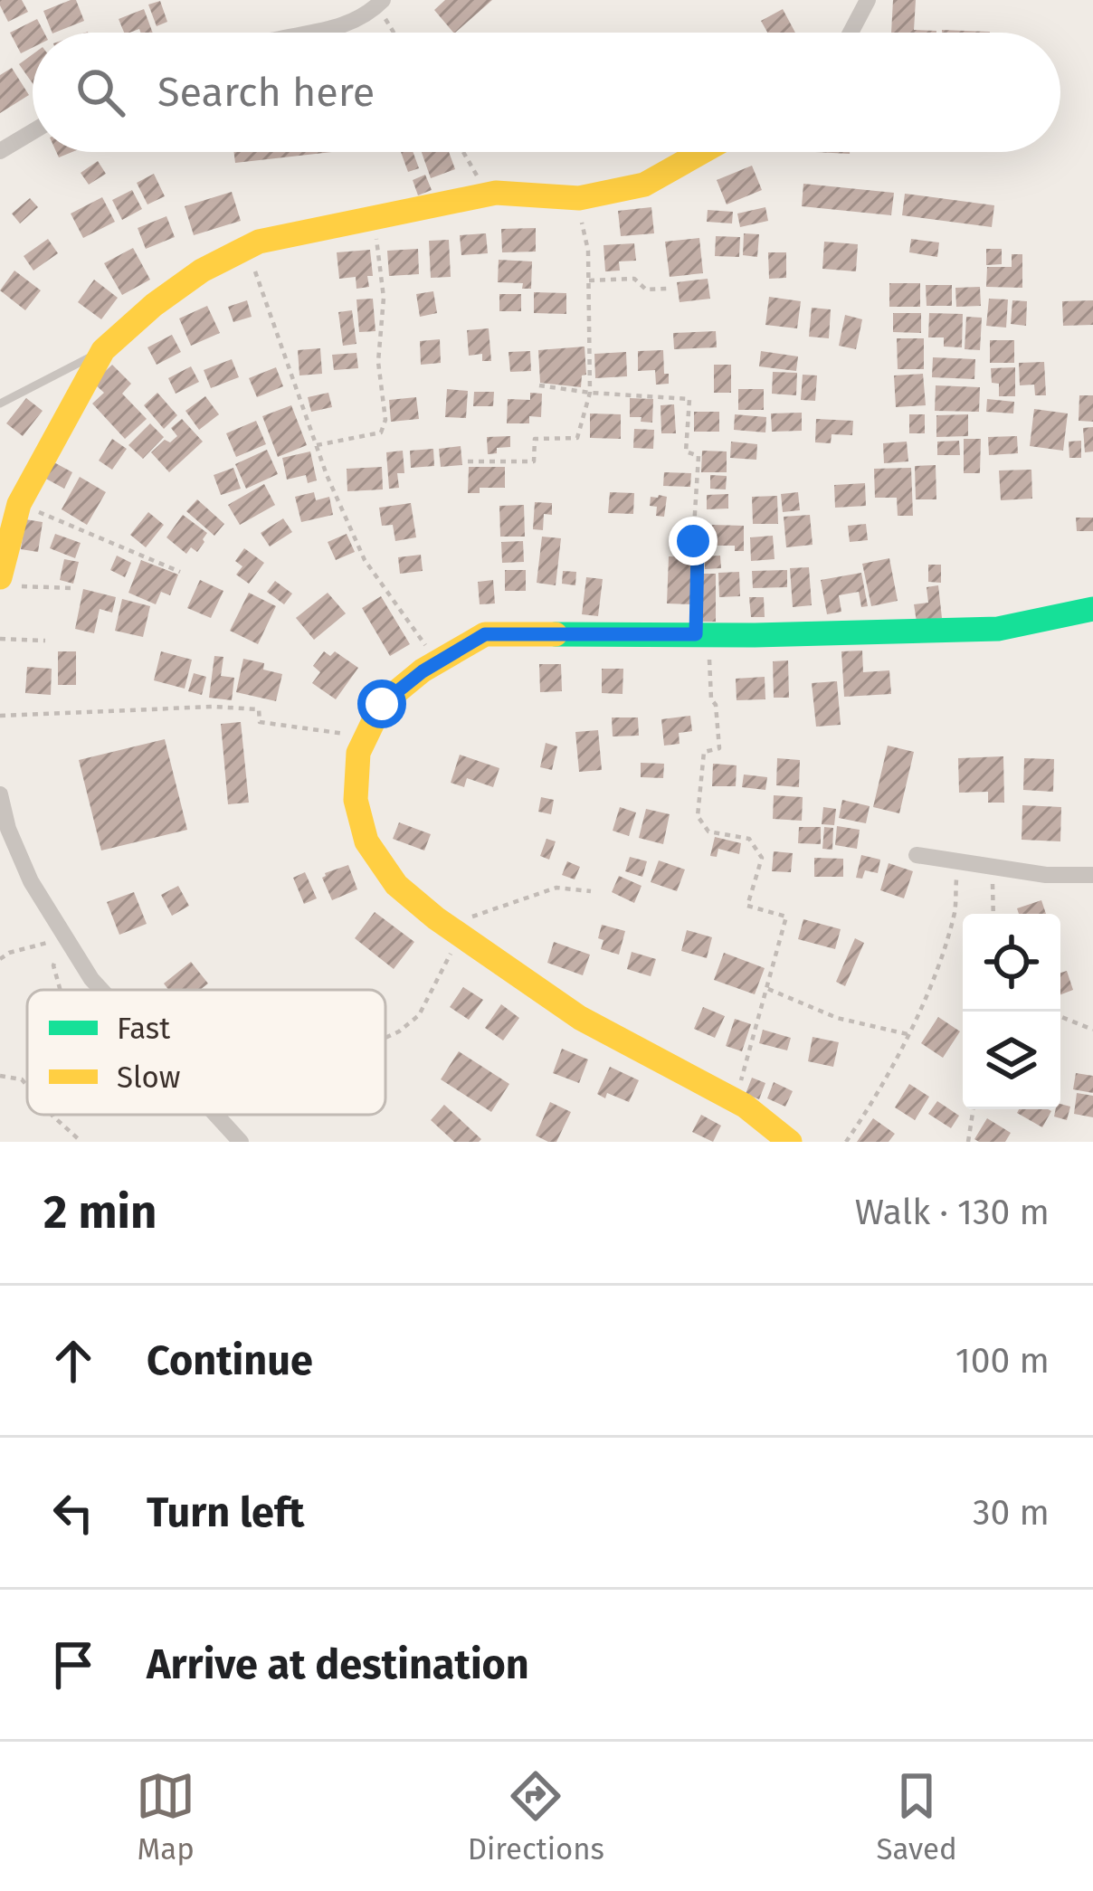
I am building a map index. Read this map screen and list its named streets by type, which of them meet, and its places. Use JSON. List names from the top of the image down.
{
  "legend": ["Fast", "Slow"],
  "page": {
    "search": "Search here",
    "heading": ["2 min", "Walk · 130 m"],
    "list": [
      ["Continue", "100 m"],
      ["Turn left", "30 m"],
      "Arrive at destination"
    ],
    "nav": ["Map", "Directions", "Saved"]
  }
}
